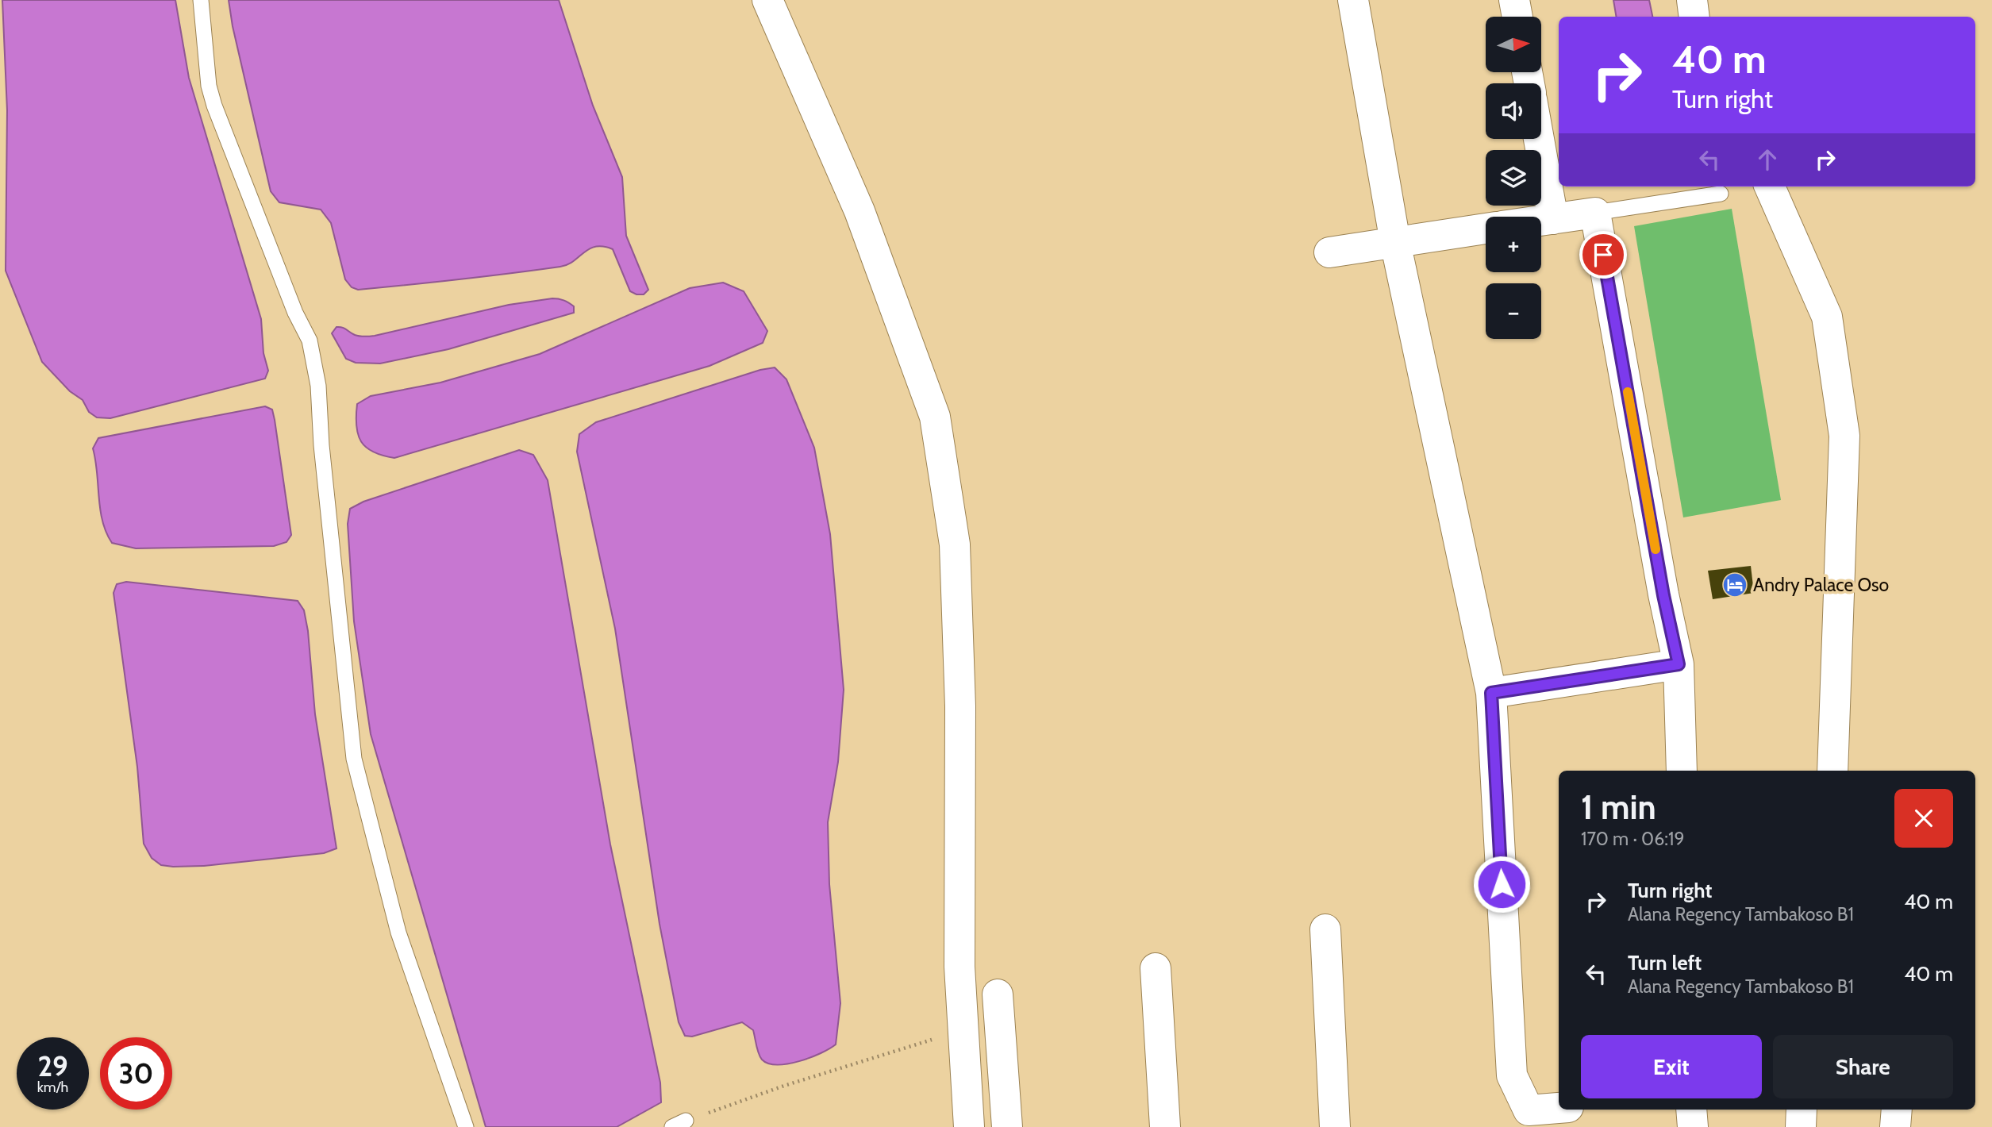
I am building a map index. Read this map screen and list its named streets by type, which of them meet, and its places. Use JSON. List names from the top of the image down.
{
  "places": {
    "hotel": ["Andry Palace Oso"]
  },
  "north": "right",
  "page": {
    "map_buttons": ["+", "−"],
    "turn": ["40 m", "Turn right"],
    "heading": ["1 min", "170 m · 06:19"],
    "list": [
      {
        "name": "Turn right",
        "note": "Alana Regency Tambakoso B1",
        "value": "40 m"
      },
      {
        "name": "Turn left",
        "note": "Alana Regency Tambakoso B1",
        "value": "40 m"
      }
    ],
    "buttons": ["Exit", "Share"],
    "speed": "29 km/h",
    "limit": "30"
  }
}
